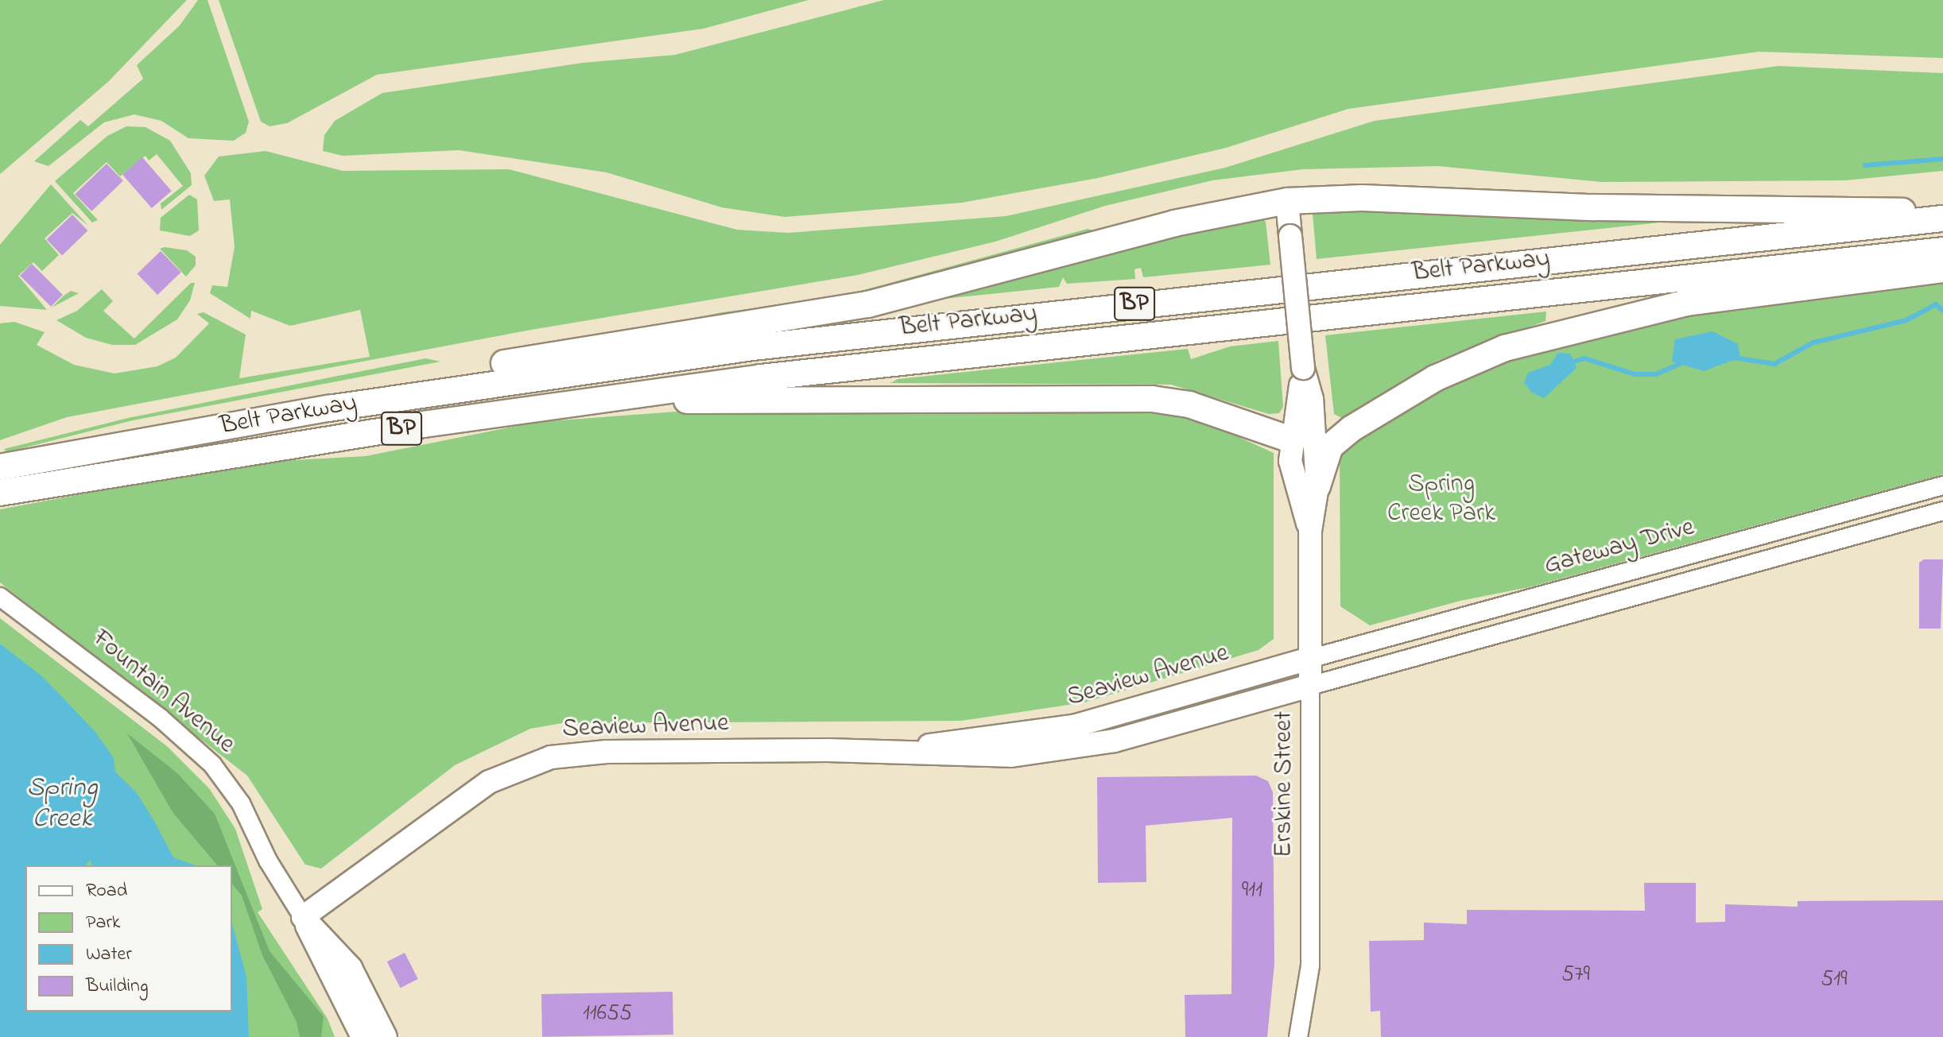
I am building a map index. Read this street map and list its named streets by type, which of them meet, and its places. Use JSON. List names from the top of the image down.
{
  "streets": {
    "highway": ["Belt Parkway", "BP"],
    "main road": ["Seaview Avenue", "Fountain Avenue", "Erskine Street"],
    "street": ["Gateway Drive"]
  },
  "crossings": [
    ["Gateway Drive", "Seaview Avenue"],
    ["Gateway Drive", "Erskine Street"],
    ["Seaview Avenue", "Fountain Avenue"],
    ["Seaview Avenue", "Erskine Street"]
  ],
  "water": ["Spring Creek"],
  "parks": ["Spring Creek Park"],
  "house_numbers": [
    "911",
    "579",
    "519",
    "11655"
  ],
  "legend": [
    "Road",
    "Park",
    "Water",
    "Building"
  ]
}
